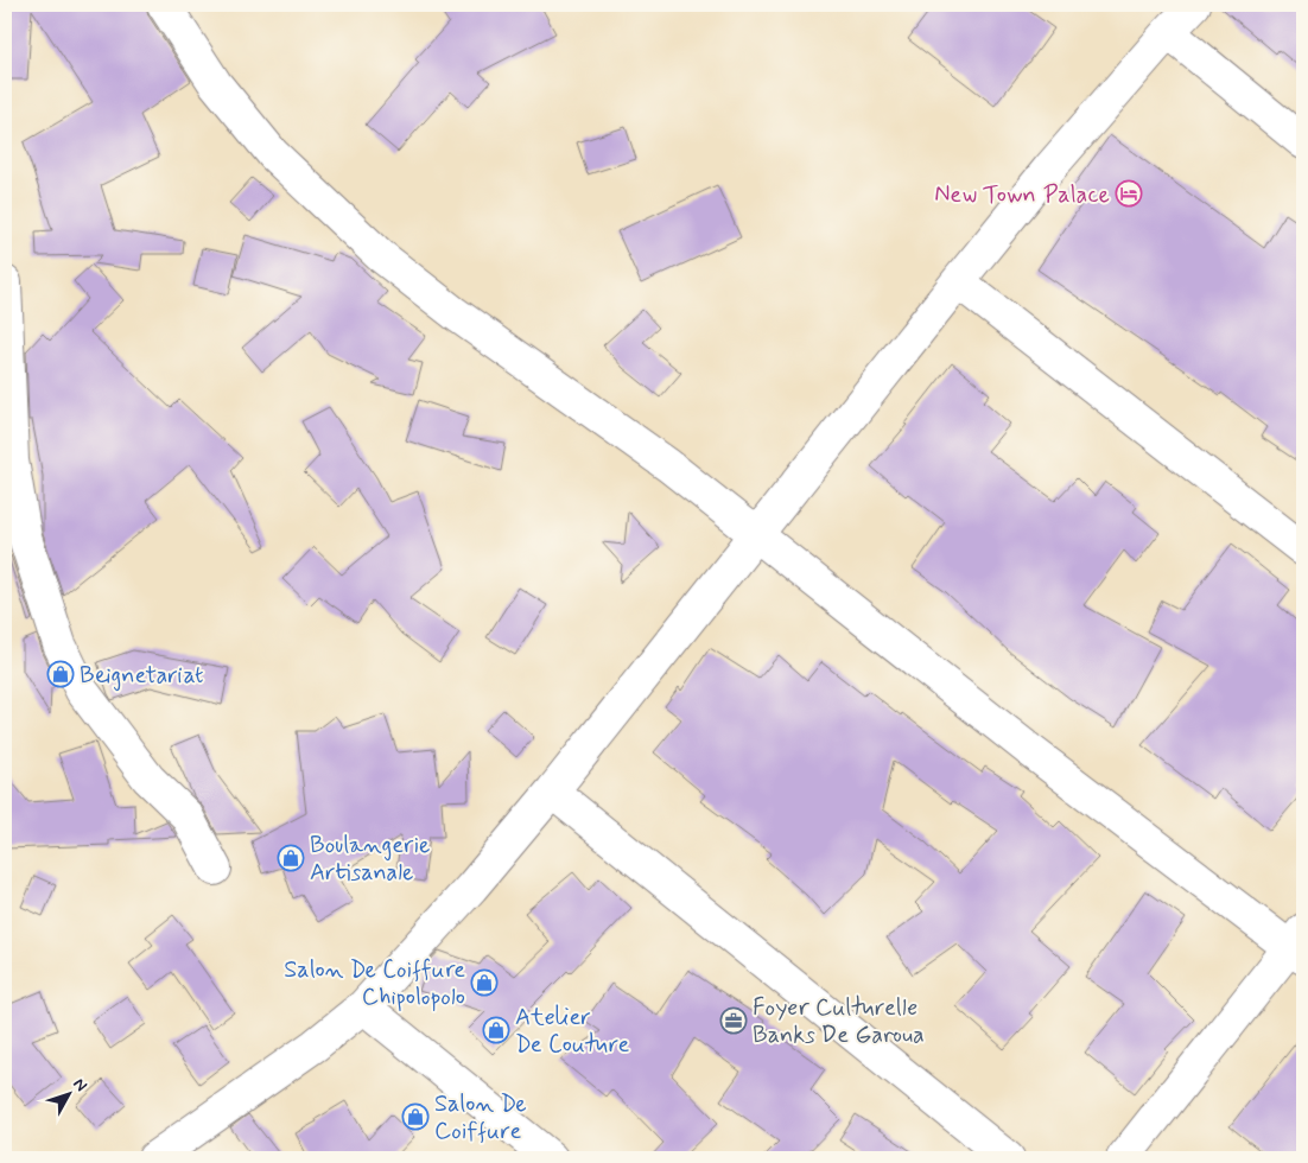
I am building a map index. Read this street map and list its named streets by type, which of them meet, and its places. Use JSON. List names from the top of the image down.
{
  "places": {
    "hotel": ["New Town Palace"],
    "shop": [
      "Beignetariat",
      "Boulangerie Artisanale",
      "Salon De Coiffure Chipolopolo",
      "Atelier De Couture",
      "Salon De Coiffure"
    ],
    "office": ["Foyer Culturelle Banks De Garoua"]
  },
  "north": "top right"
}
